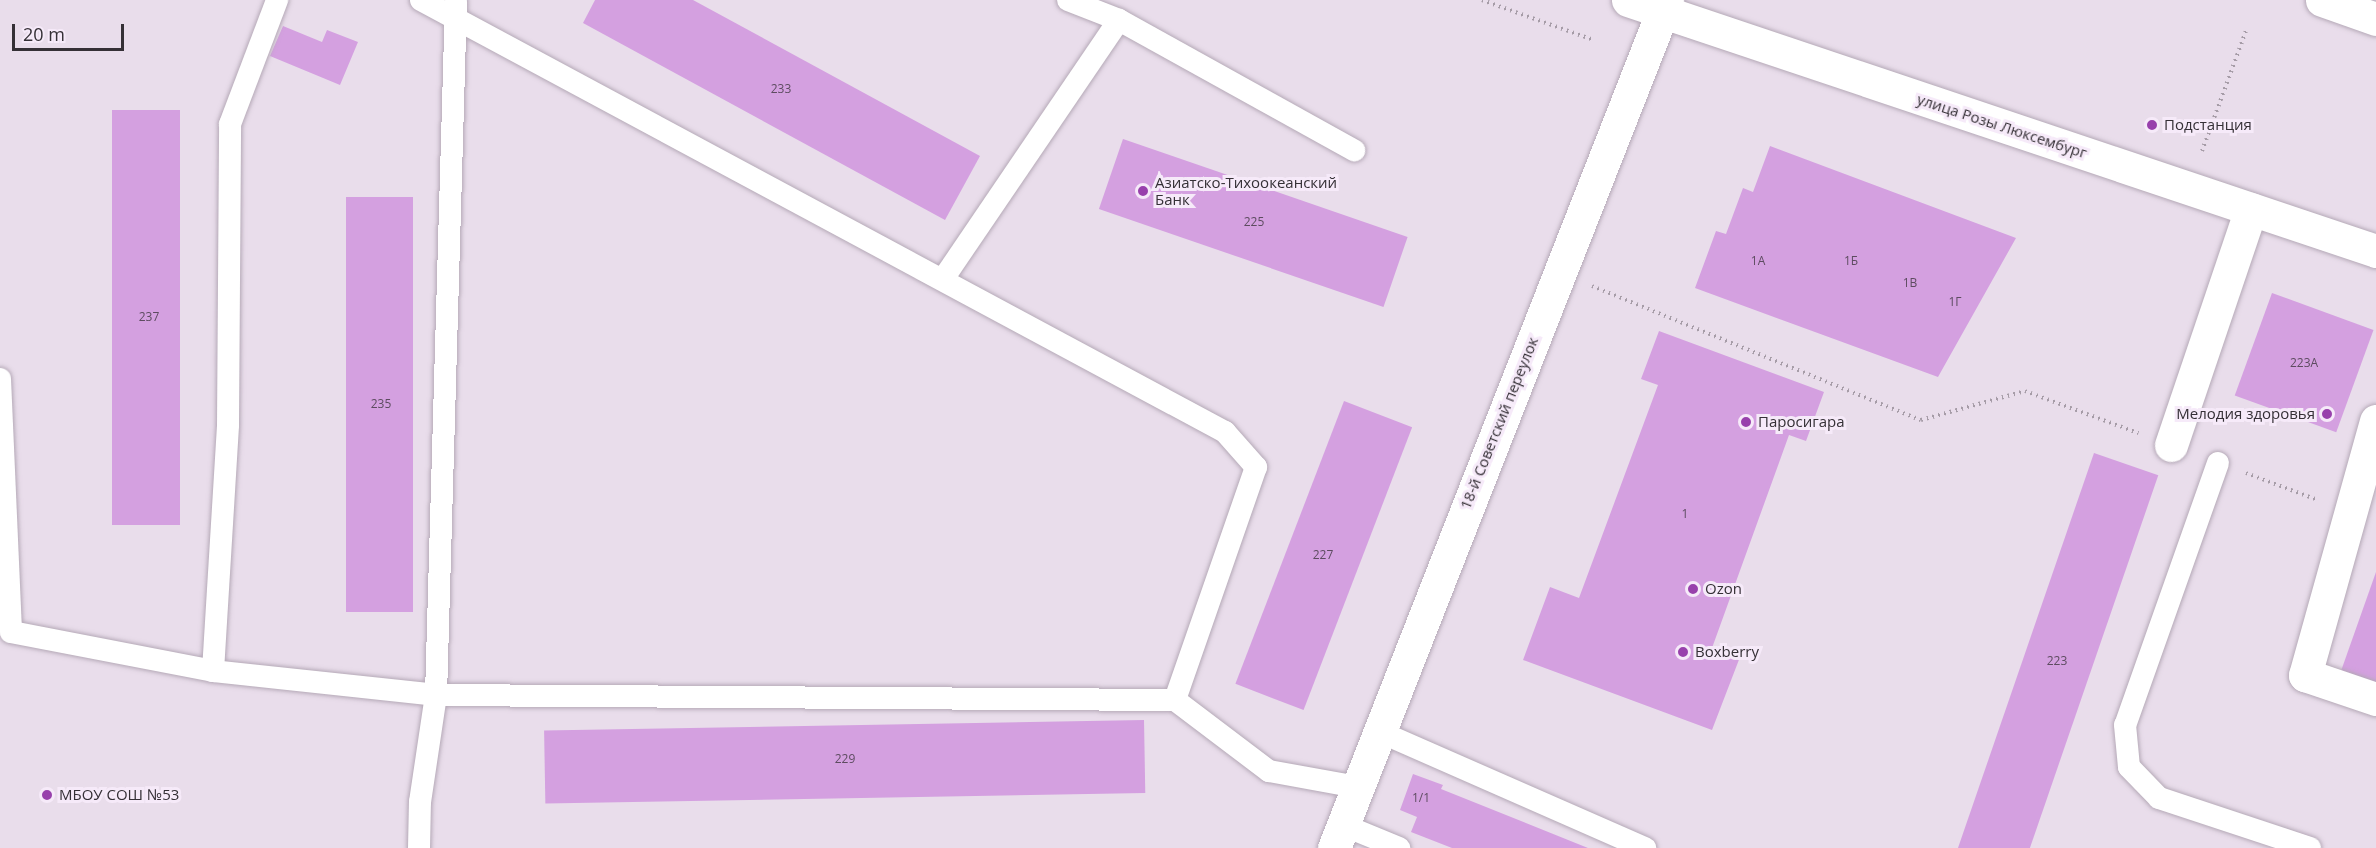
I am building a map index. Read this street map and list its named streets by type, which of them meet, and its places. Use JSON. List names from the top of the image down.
{
  "streets": {
    "street": ["улица Розы Люксембург", "18-й Советский переулок"]
  },
  "crossings": [
    ["улица Розы Люксембург", "18-й Советский переулок"]
  ],
  "places": [
    "Подстанция",
    "Азиатско-Тихоокеанский Банк",
    "Мелодия здоровья",
    "Паросигара",
    "Ozon",
    "Boxberry",
    "МБОУ СОШ №53"
  ],
  "house_numbers": [
    "233",
    "225",
    "1А",
    "1Б",
    "1В",
    "1Г",
    "237",
    "223А",
    "235",
    "1",
    "227",
    "223",
    "229",
    "1/1"
  ],
  "scale_bar": "20 m"
}
